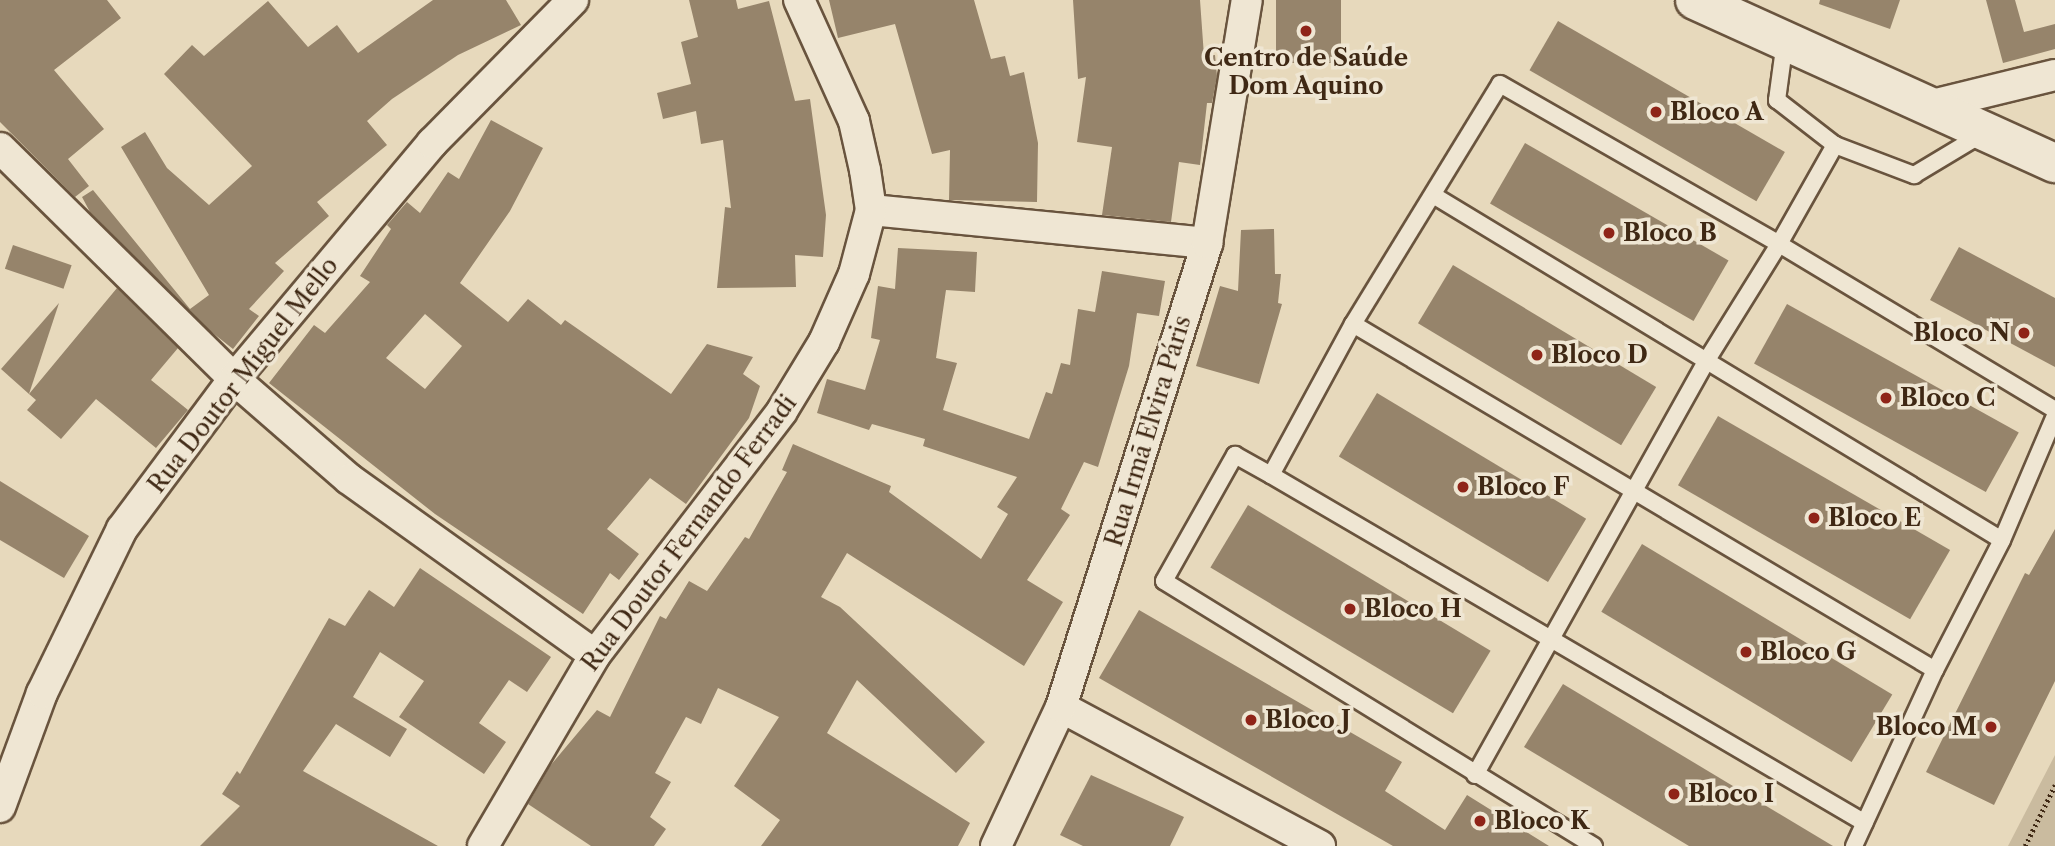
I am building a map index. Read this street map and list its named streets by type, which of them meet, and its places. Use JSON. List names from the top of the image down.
{
  "streets": {
    "street": ["Rua Doutor Miguel Mello", "Rua Irmã Elvira Páris", "Rua Doutor Fernando Ferradi"]
  },
  "places": [
    "Centro de Saúde Dom Aquino",
    "Bloco A",
    "Bloco B",
    "Bloco N",
    "Bloco D",
    "Bloco C",
    "Bloco F",
    "Bloco E",
    "Bloco H",
    "Bloco G",
    "Bloco J",
    "Bloco M",
    "Bloco I",
    "Bloco K"
  ]
}
